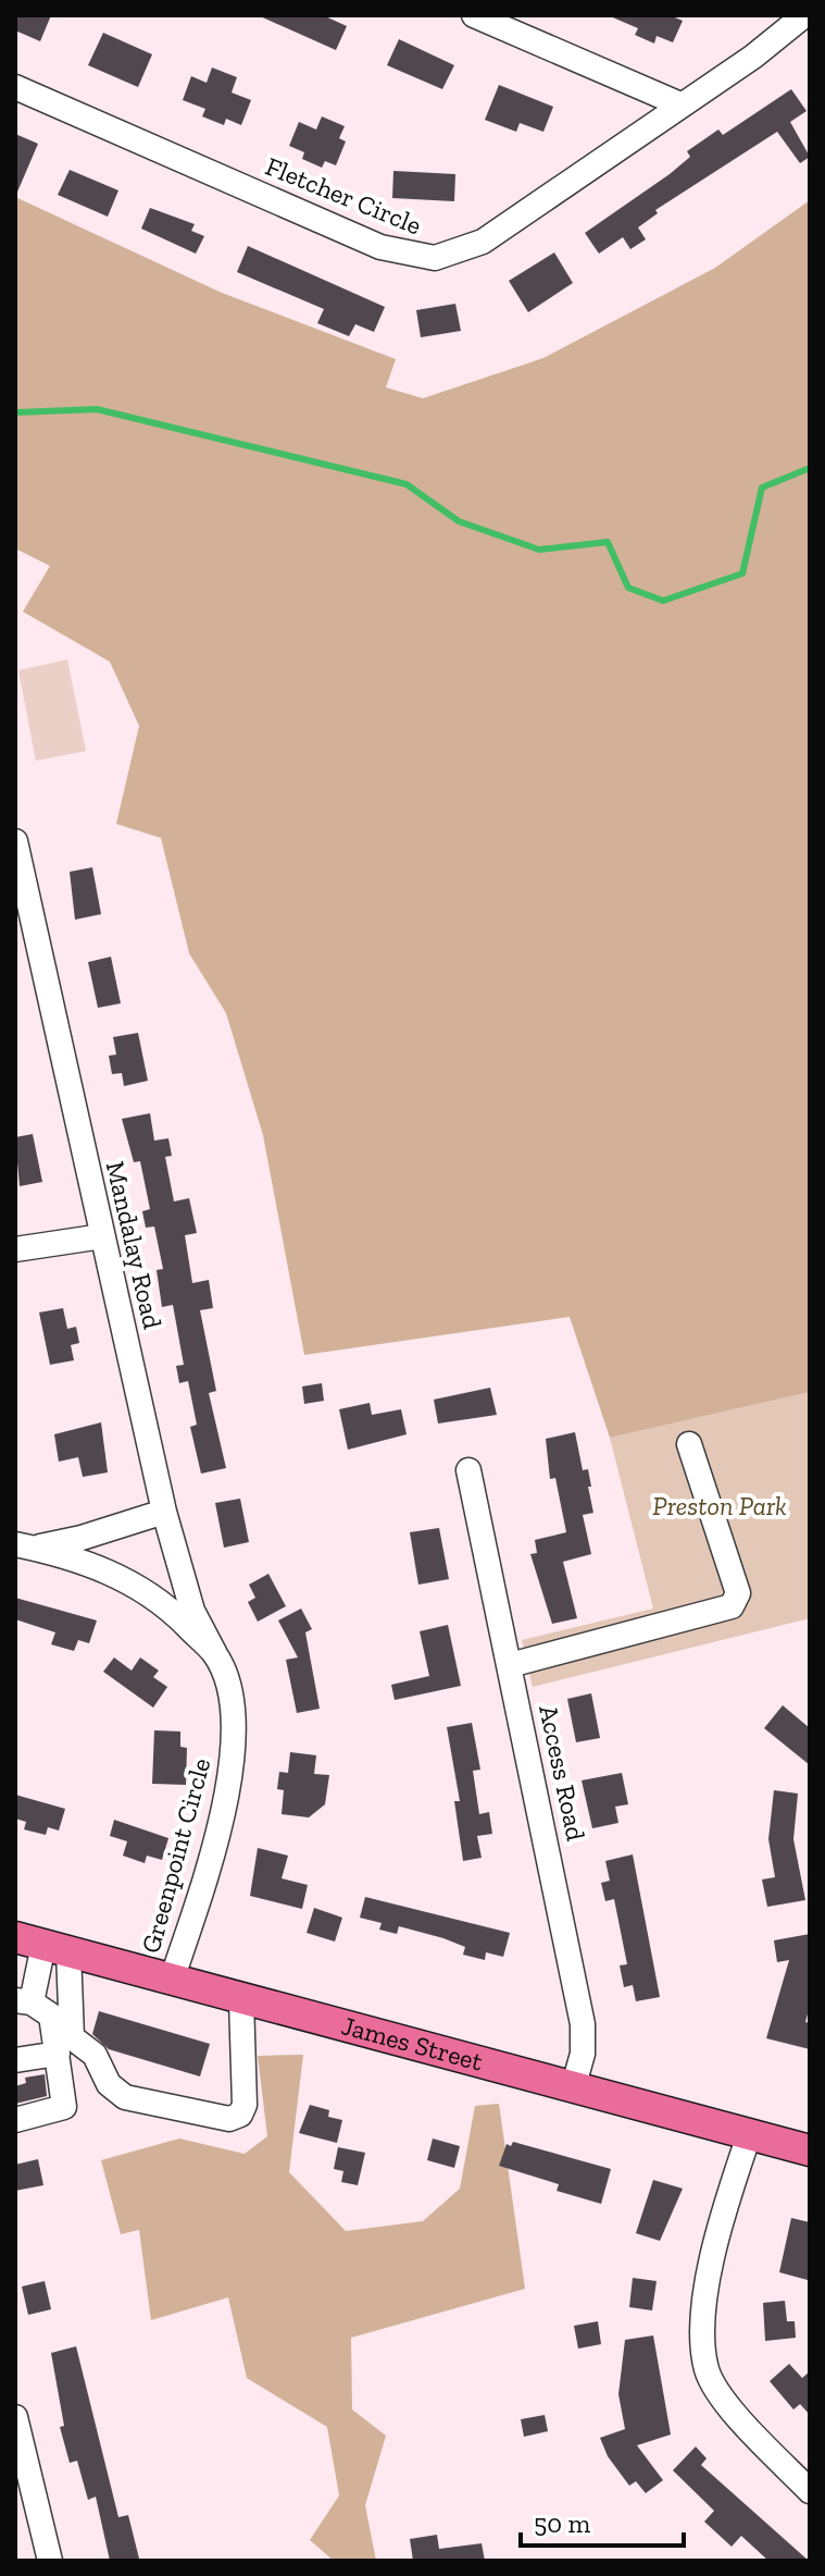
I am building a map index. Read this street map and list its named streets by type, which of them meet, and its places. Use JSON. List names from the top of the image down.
{
  "streets": {
    "main road": ["James Street"],
    "street": [
      "Fletcher Circle",
      "Mandalay Road",
      "Access Road",
      "Greenpoint Circle"
    ]
  },
  "crossings": [
    ["Mandalay Road", "Greenpoint Circle"],
    ["Access Road", "James Street"],
    ["Greenpoint Circle", "James Street"]
  ],
  "parks": ["Preston Park"],
  "scale_bar": "50 m"
}
